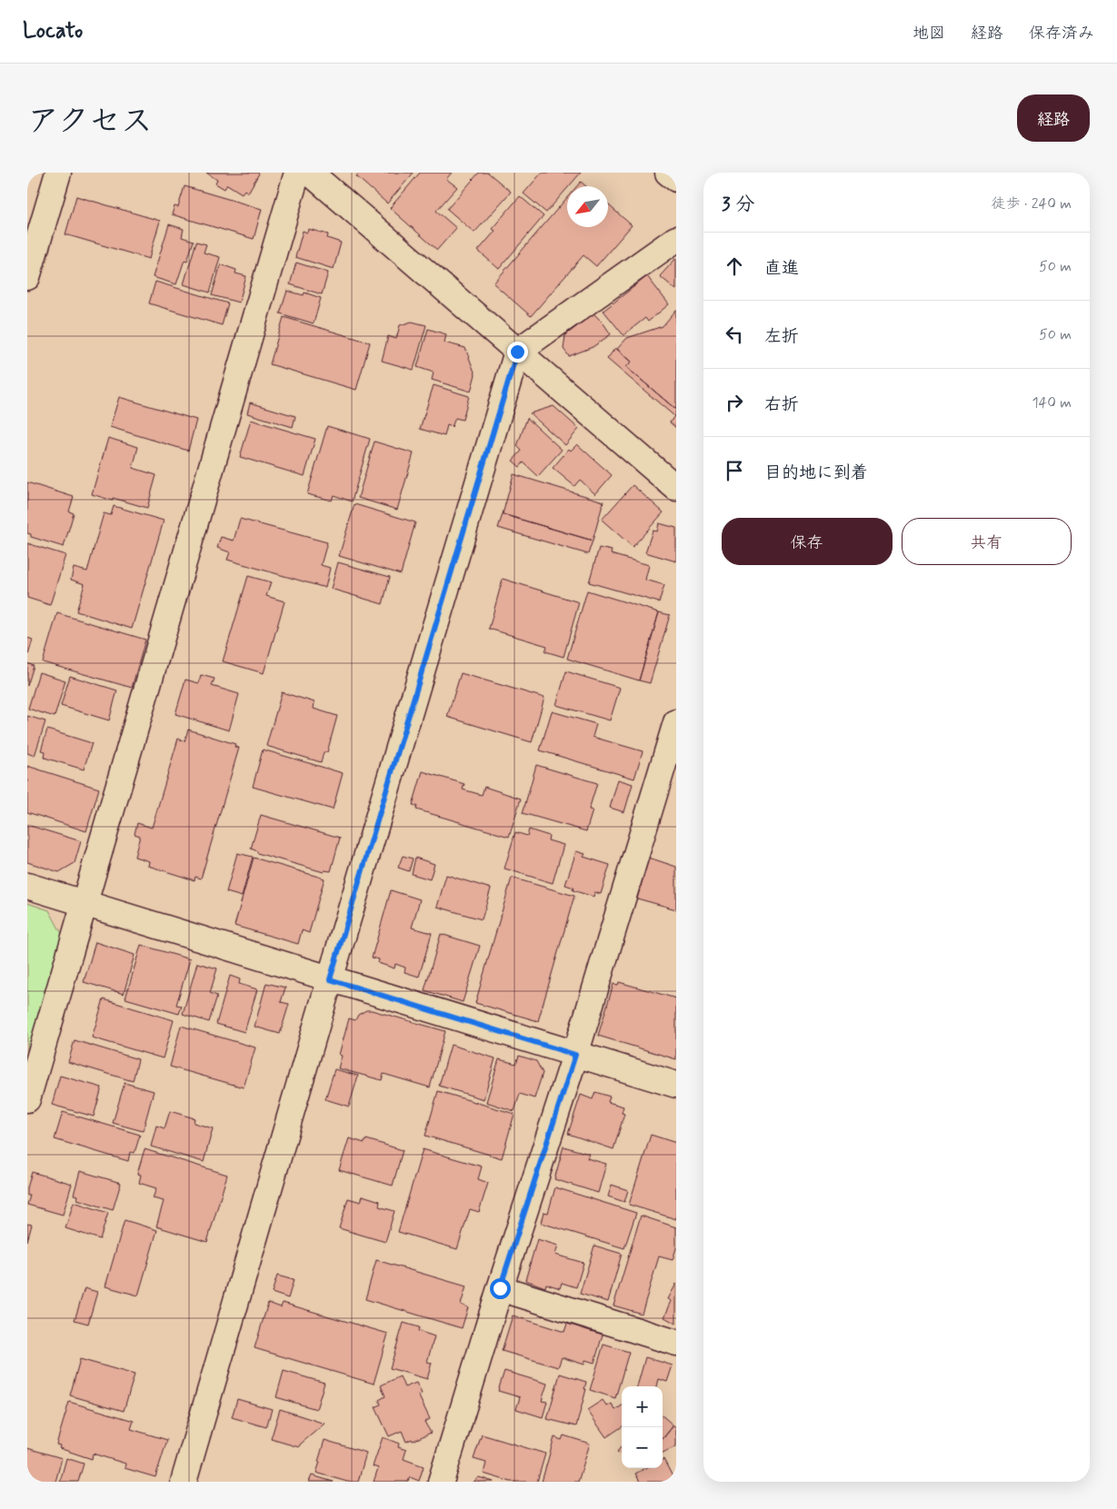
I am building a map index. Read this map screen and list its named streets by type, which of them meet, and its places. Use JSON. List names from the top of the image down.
{
  "north": "bottom left",
  "page": {
    "header": "Locato",
    "nav": ["地図", "経路", "保存済み"],
    "title": "アクセス",
    "buttons": [
      "経路",
      ["保存", "共有"]
    ],
    "heading": ["3 分", "徒歩 · 240 m"],
    "list": [
      ["直進", "50 m"],
      ["左折", "50 m"],
      ["右折", "140 m"],
      "目的地に到着"
    ],
    "map_buttons": ["+", "−"]
  }
}
